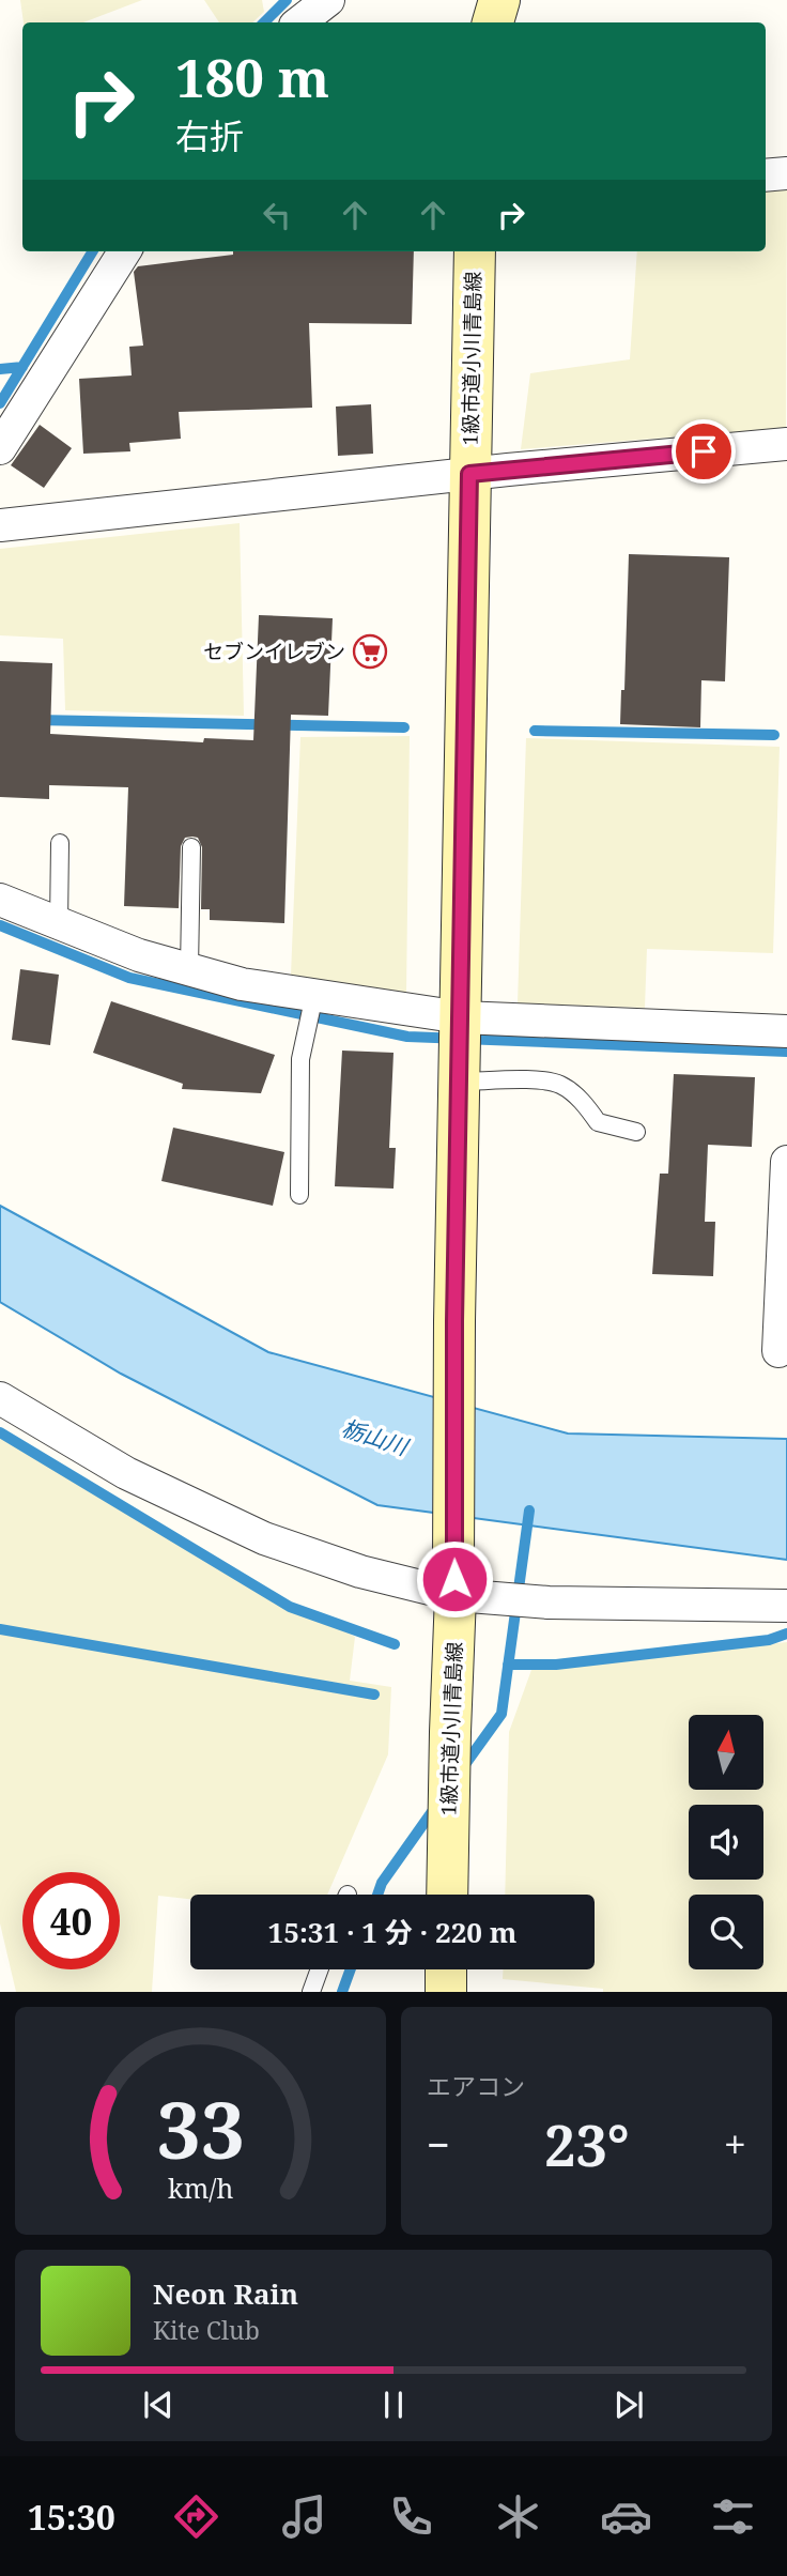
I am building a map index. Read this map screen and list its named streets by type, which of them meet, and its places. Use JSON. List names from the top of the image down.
{
  "streets": {
    "street": ["1級市道小川青島線"]
  },
  "water": ["栃山川"],
  "places": {
    "supermarket": ["セブンイレブン"]
  },
  "north": "top",
  "page": {
    "turn": ["180 m", "右折"],
    "limit": "40",
    "trip": "15:31 · 1 分 · 220 m",
    "tile": "エアコン",
    "heat": ["−", "23°", "+"],
    "song": ["Neon Rain", "Kite Club"],
    "tabs": "15:30",
    "gauge": ["33", "km/h"]
  }
}
